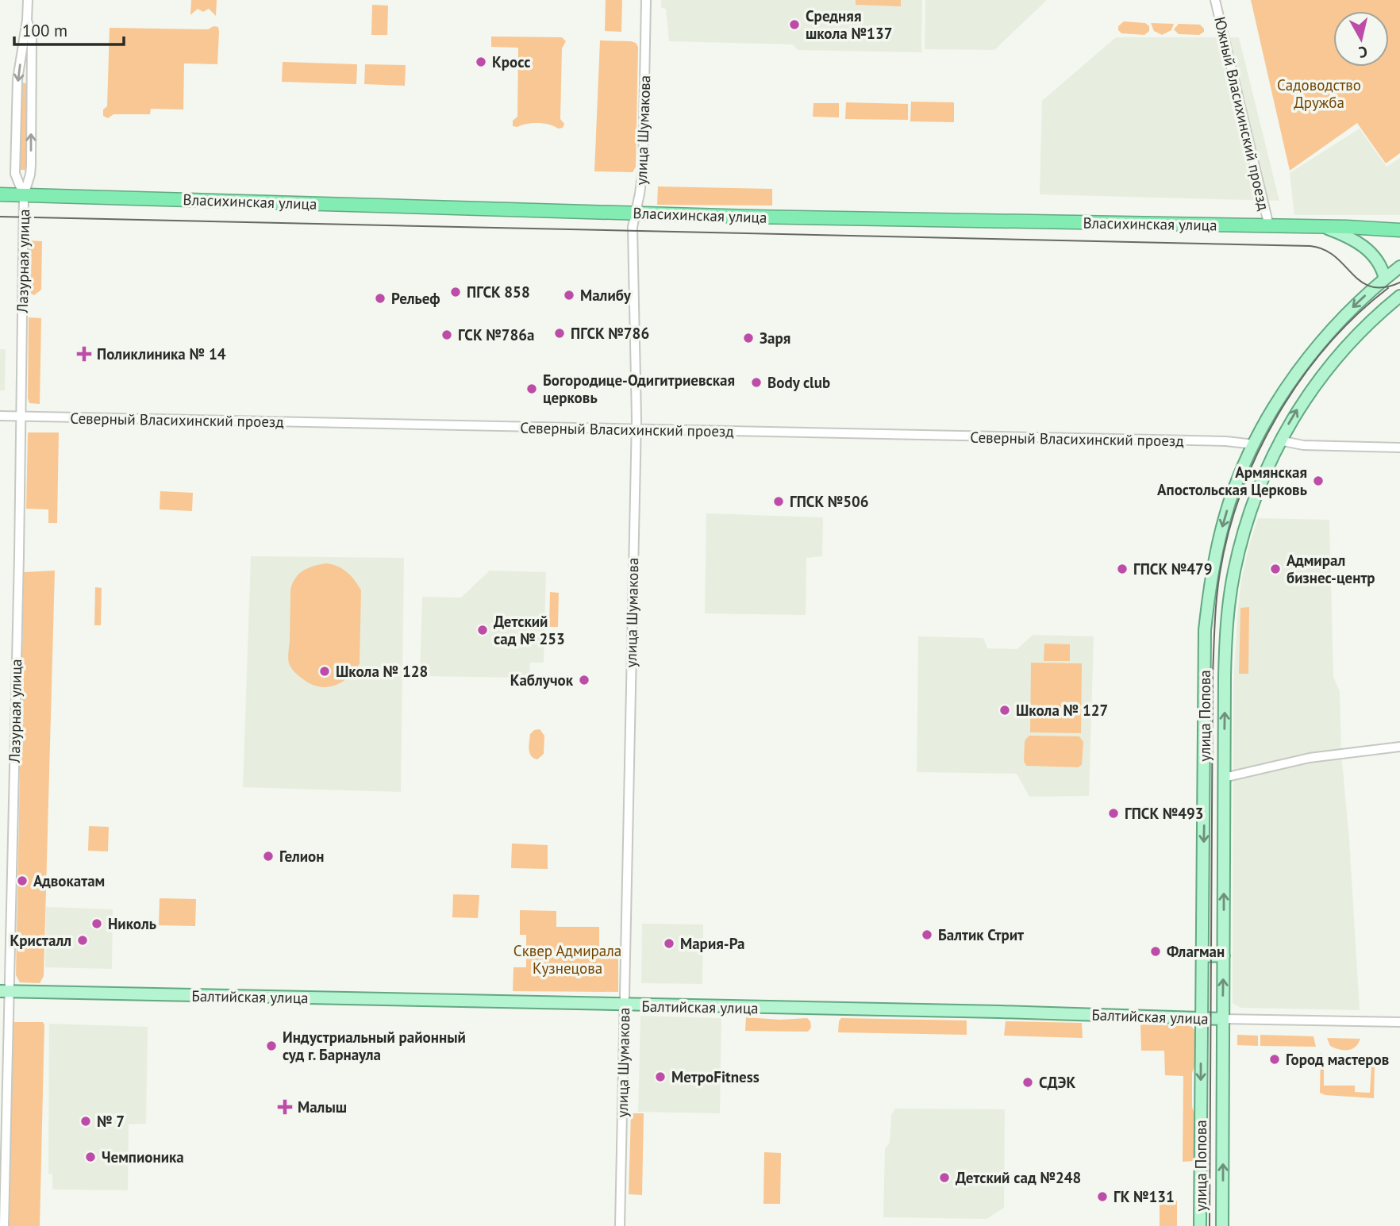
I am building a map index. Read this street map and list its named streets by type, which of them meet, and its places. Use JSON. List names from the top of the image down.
{
  "streets": {
    "highway": ["Власихинская улица"],
    "main road": ["улица Попова", "Балтийская улица"],
    "street": [
      "Южный Власихинский проезд",
      "улица Шумакова",
      "Лазурная улица",
      "Северный Власихинский проезд"
    ]
  },
  "crossings": [
    ["Южный Власихинский проезд", "Власихинская улица"],
    ["улица Шумакова", "Власихинская улица"],
    ["улица Шумакова", "Северный Власихинский проезд"],
    ["улица Шумакова", "Балтийская улица"],
    ["Власихинская улица", "Лазурная улица"],
    ["Лазурная улица", "Северный Власихинский проезд"],
    ["Лазурная улица", "Балтийская улица"],
    ["Северный Власихинский проезд", "улица Попова"],
    ["улица Попова", "Балтийская улица"]
  ],
  "parks": ["Садоводство Дружба", "Сквер Адмирала Кузнецова"],
  "places": {
    "other": [
      "Средняя школа №137",
      "Кросс",
      "ПГСК 858",
      "Малибу",
      "Рельеф",
      "ПГСК №786",
      "ГСК №786а",
      "Заря",
      "Body club",
      "Богородице-Одигитриевская церковь",
      "Армянская Апостольская Церковь",
      "ГПСК №506",
      "ГПСК №479",
      "Адмирал бизнес-центр",
      "Детский сад № 253",
      "Школа № 128",
      "Каблучок",
      "Школа № 127",
      "ГПСК №493",
      "Гелион",
      "Адвокатам",
      "Николь",
      "Балтик Стрит",
      "Кристалл",
      "Мария-Ра",
      "Флагман",
      "Индустриальный районный суд г. Барнаула",
      "Город мастеров",
      "МетроFitness",
      "СДЭК",
      "№ 7",
      "Чемпионика",
      "Детский сад №248",
      "ГК №131"
    ],
    "health": ["Поликлиника № 14", "Малыш"]
  },
  "scale_bar": "100 m",
  "north": "bottom"
}
